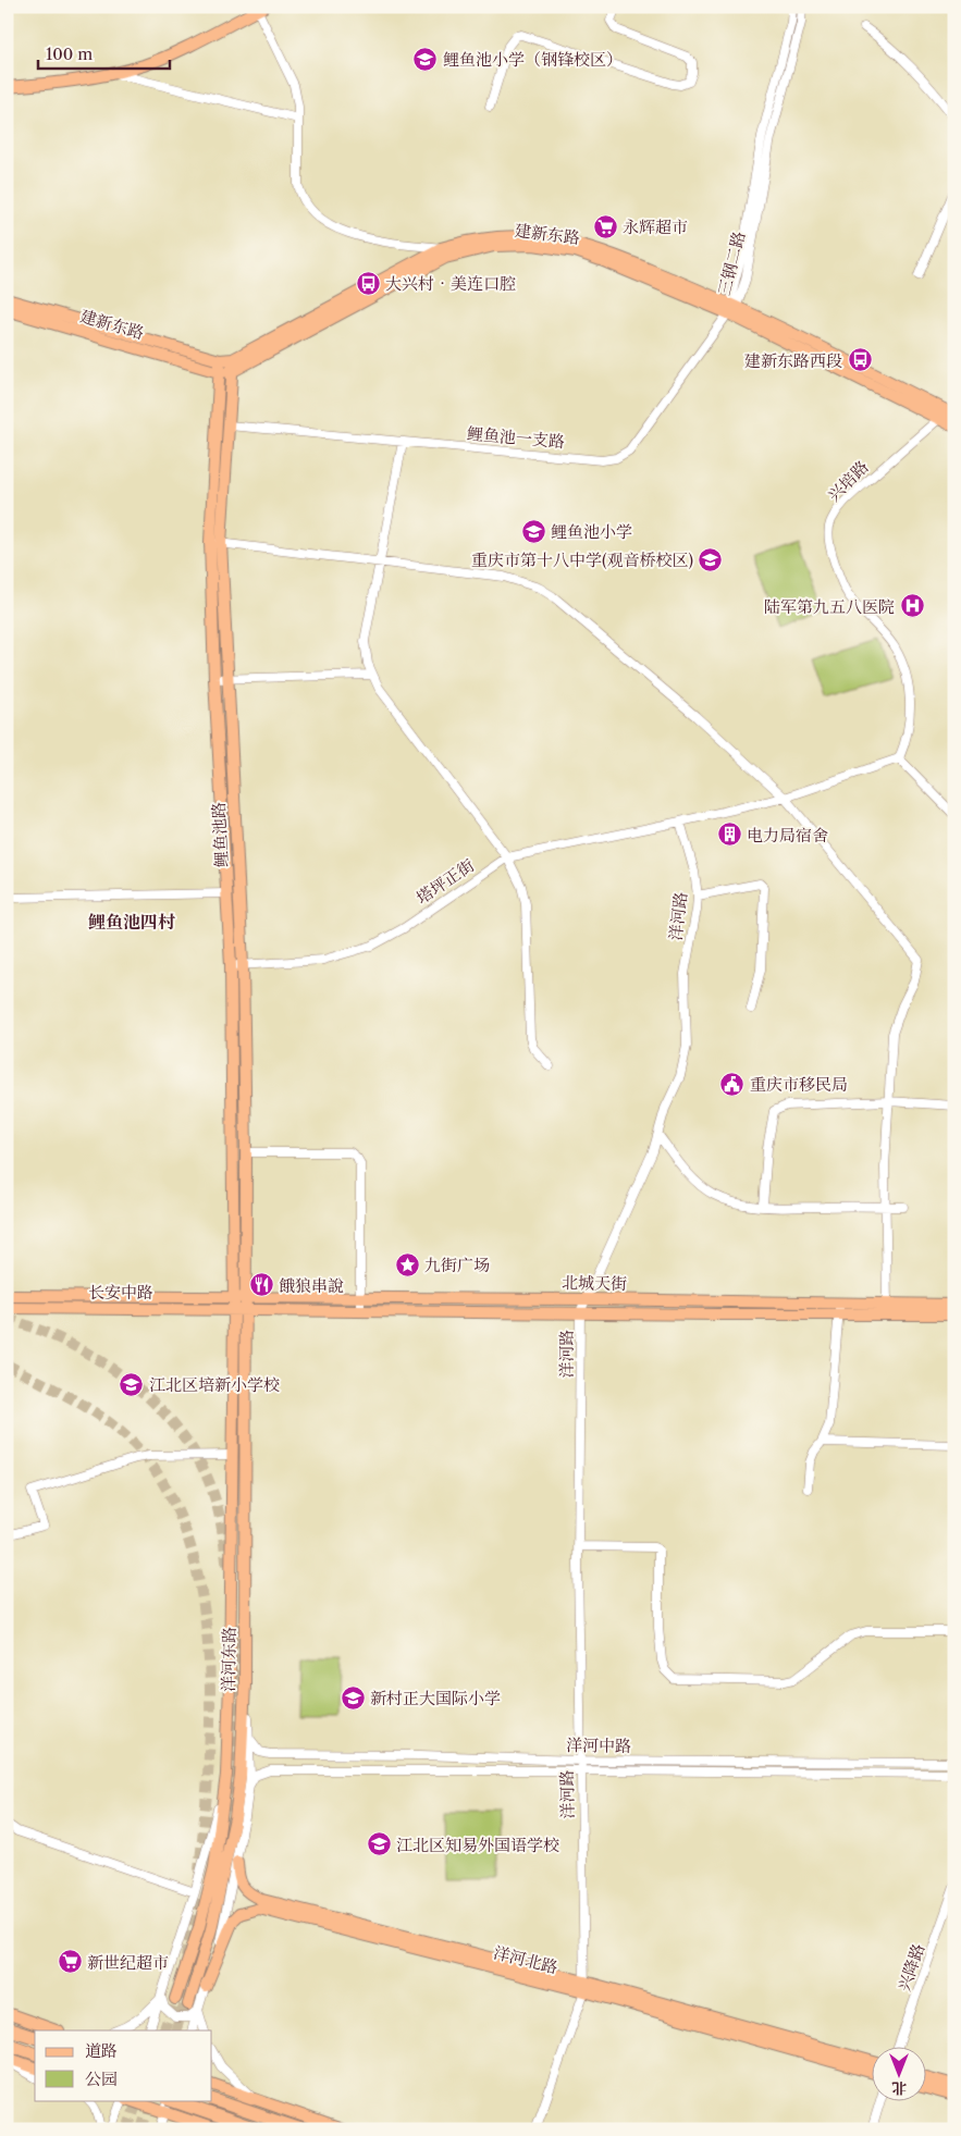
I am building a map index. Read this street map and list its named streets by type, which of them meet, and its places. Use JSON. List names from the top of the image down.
{
  "streets": {
    "main road": [
      "建新东路",
      "鲤鱼池路",
      "北城天街",
      "长安中路",
      "洋河东路",
      "洋河北路"
    ],
    "street": [
      "三钢二路",
      "鲤鱼池一支路",
      "兴培路",
      "塔坪正街",
      "洋河路",
      "洋河中路",
      "兴降路"
    ]
  },
  "crossings": [
    ["建新东路", "三钢二路"],
    ["建新东路", "鲤鱼池一支路"],
    ["建新东路", "兴培路"],
    ["建新东路", "鲤鱼池路"],
    ["三钢二路", "鲤鱼池一支路"],
    ["鲤鱼池一支路", "鲤鱼池路"],
    ["鲤鱼池路", "塔坪正街"],
    ["鲤鱼池路", "北城天街"],
    ["鲤鱼池路", "长安中路"],
    ["鲤鱼池路", "洋河东路"],
    ["塔坪正街", "洋河路"],
    ["洋河路", "北城天街"],
    ["洋河路", "洋河中路"],
    ["洋河路", "洋河北路"],
    ["北城天街", "长安中路"],
    ["北城天街", "洋河东路"],
    ["长安中路", "洋河东路"]
  ],
  "districts": ["鲤鱼池四村"],
  "places": {
    "school or university": [
      "鲤鱼池小学（钢锋校区）",
      "鲤鱼池小学",
      "重庆市第十八中学(观音桥校区)",
      "江北区培新小学校",
      "新村正大国际小学",
      "江北区知易外国语学校"
    ],
    "supermarket": ["永辉超市", "新世纪超市"],
    "bus stop": ["大兴村‧美连口腔", "建新东路西段"],
    "hospital": ["陆军第九五八医院"],
    "building": ["电力局宿舍"],
    "public building": ["重庆市移民局"],
    "place": ["九街广场"],
    "restaurant": ["餓狼串說"]
  },
  "legend": ["道路", "公园"],
  "scale_bar": "100 m",
  "north": "bottom"
}
